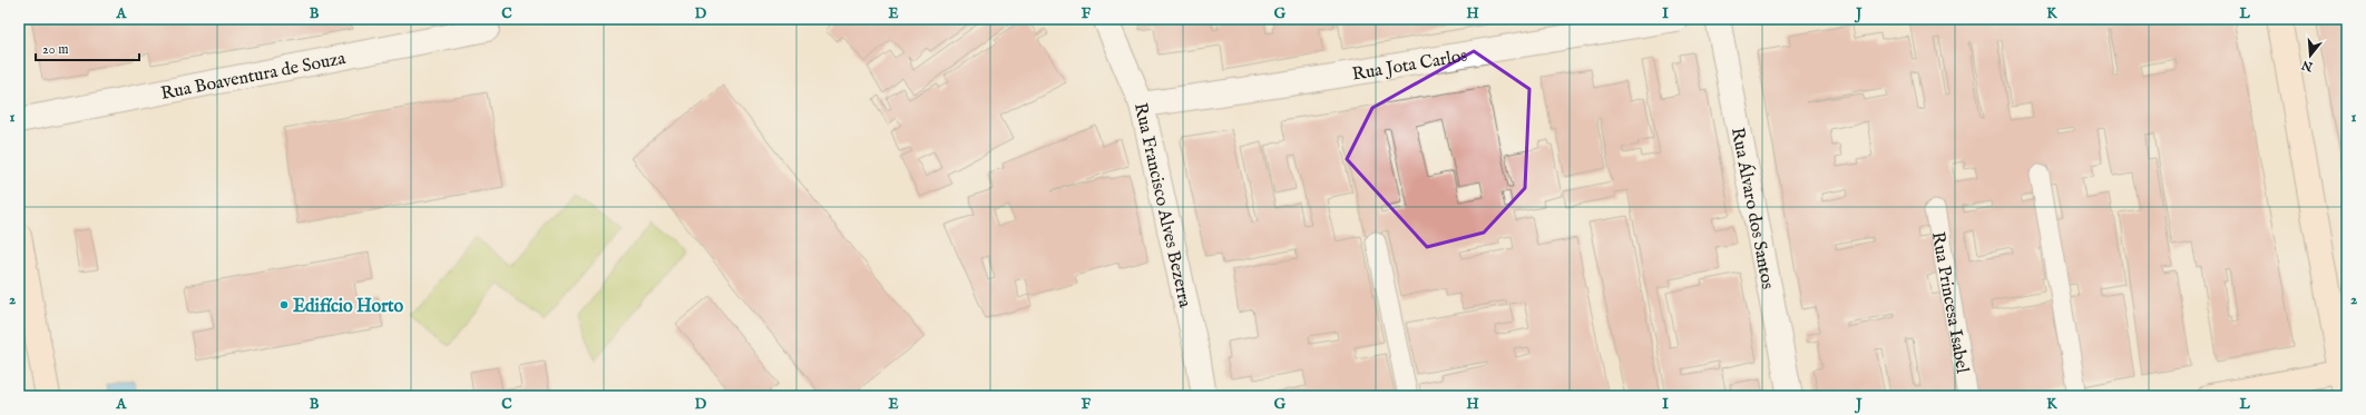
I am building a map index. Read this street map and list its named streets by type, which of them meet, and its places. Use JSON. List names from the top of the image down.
{
  "streets": {
    "street": [
      "Rua Jota Carlos",
      "Rua Boaventura de Souza",
      "Rua Francisco Alves Bezerra",
      "Rua Álvaro dos Santos"
    ],
    "lane": ["Rua Princesa Isabel"]
  },
  "crossings": [
    ["Rua Jota Carlos", "Rua Francisco Alves Bezerra"]
  ],
  "places": ["Edifício Horto"],
  "scale_bar": "20 m",
  "north": "bottom",
  "grid": {
    "columns": [
      "A",
      "B",
      "C",
      "D",
      "E",
      "F",
      "G",
      "H",
      "I",
      "J",
      "K",
      "L"
    ],
    "rows": ["1", "2"]
  }
}
